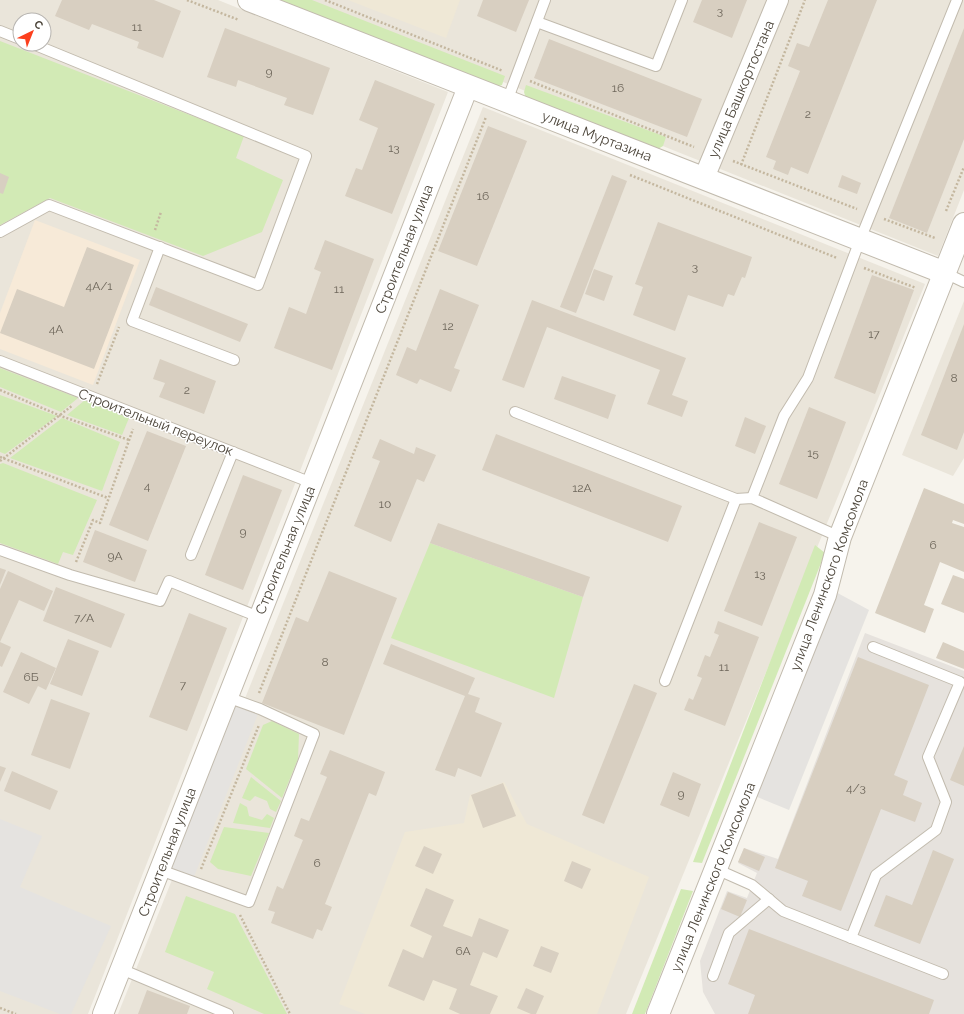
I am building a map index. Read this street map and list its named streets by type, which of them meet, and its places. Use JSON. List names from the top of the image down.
{
  "streets": {
    "street": [
      "улица Башкортостана",
      "улица Муртазина",
      "Строительная улица",
      "улица Ленинского Комсомола"
    ],
    "lane": ["Строительный переулок"]
  },
  "crossings": [
    ["улица Башкортостана", "улица Муртазина"],
    ["улица Муртазина", "Строительная улица"],
    ["улица Муртазина", "улица Ленинского Комсомола"],
    ["Строительная улица", "Строительный переулок"]
  ],
  "house_numbers": [
    "3",
    "11",
    "9",
    "16",
    "2",
    "13",
    "16",
    "3",
    "4А/1",
    "11",
    "12",
    "4А",
    "17",
    "8",
    "2",
    "15",
    "4",
    "12А",
    "10",
    "9",
    "6",
    "9А",
    "13",
    "7/А",
    "8",
    "11",
    "6Б",
    "7",
    "4/3",
    "9",
    "6",
    "6А"
  ],
  "north": "top right"
}
